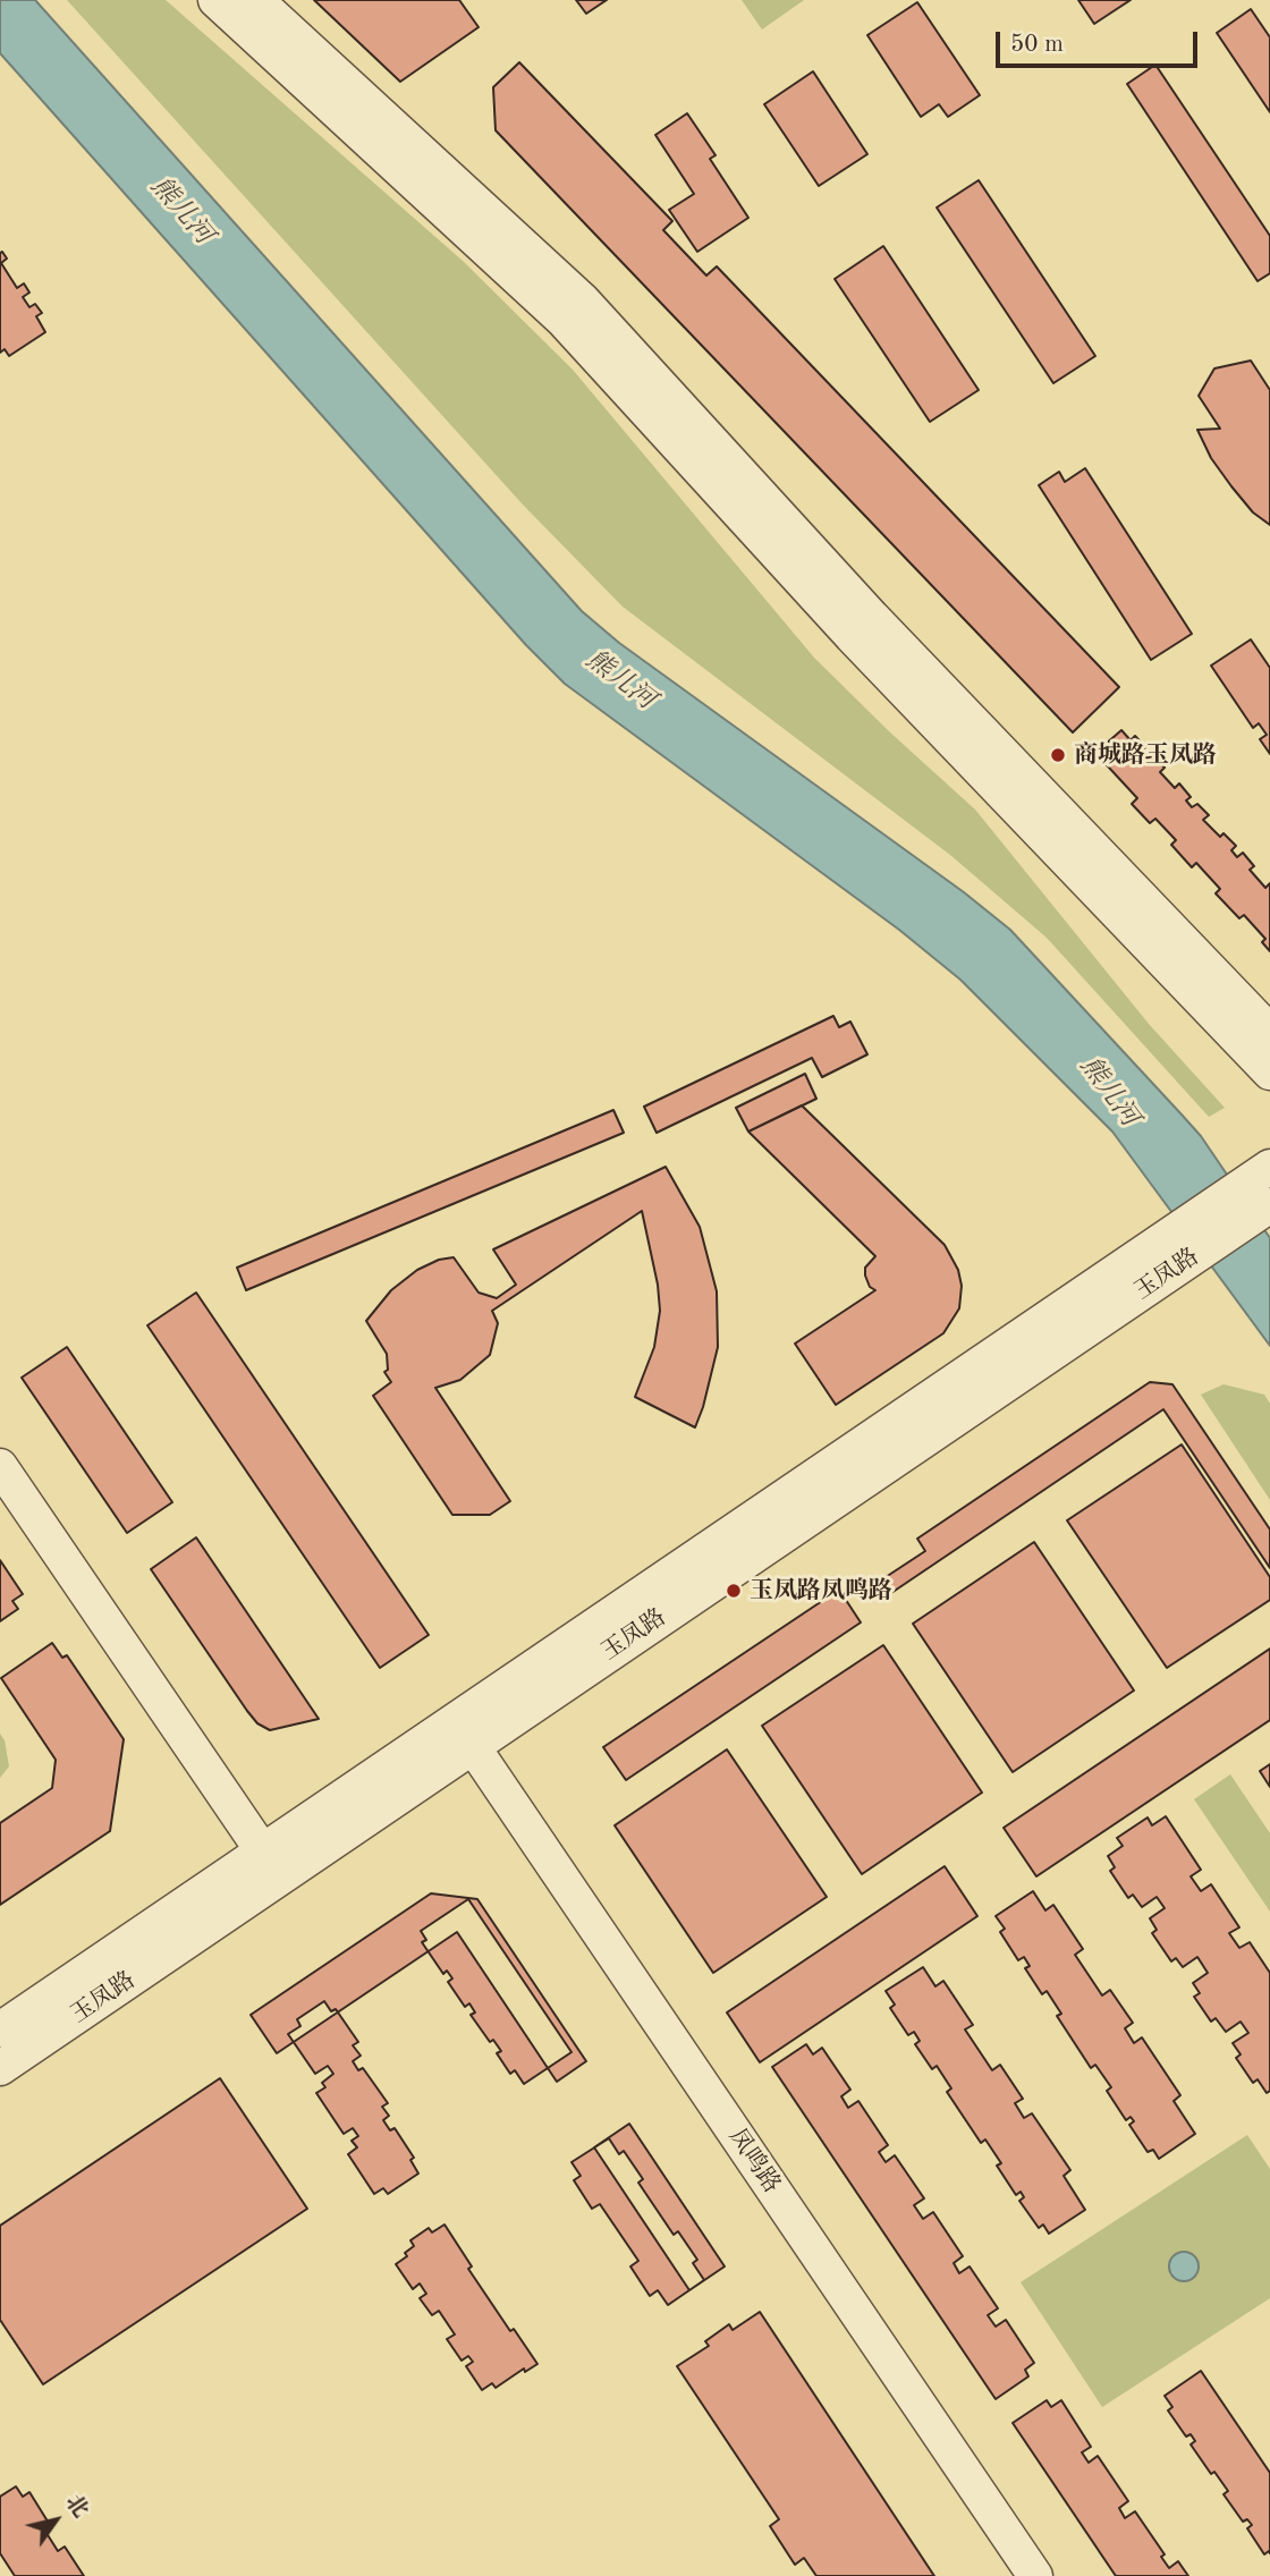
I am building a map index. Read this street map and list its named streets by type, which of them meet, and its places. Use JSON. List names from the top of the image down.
{
  "streets": {
    "street": ["玉凤路", "凤鸣路"]
  },
  "crossings": [
    ["玉凤路", "凤鸣路"]
  ],
  "water": ["熊儿河"],
  "places": ["商城路玉凤路", "玉凤路凤鸣路"],
  "scale_bar": "50 m",
  "north": "top right"
}
